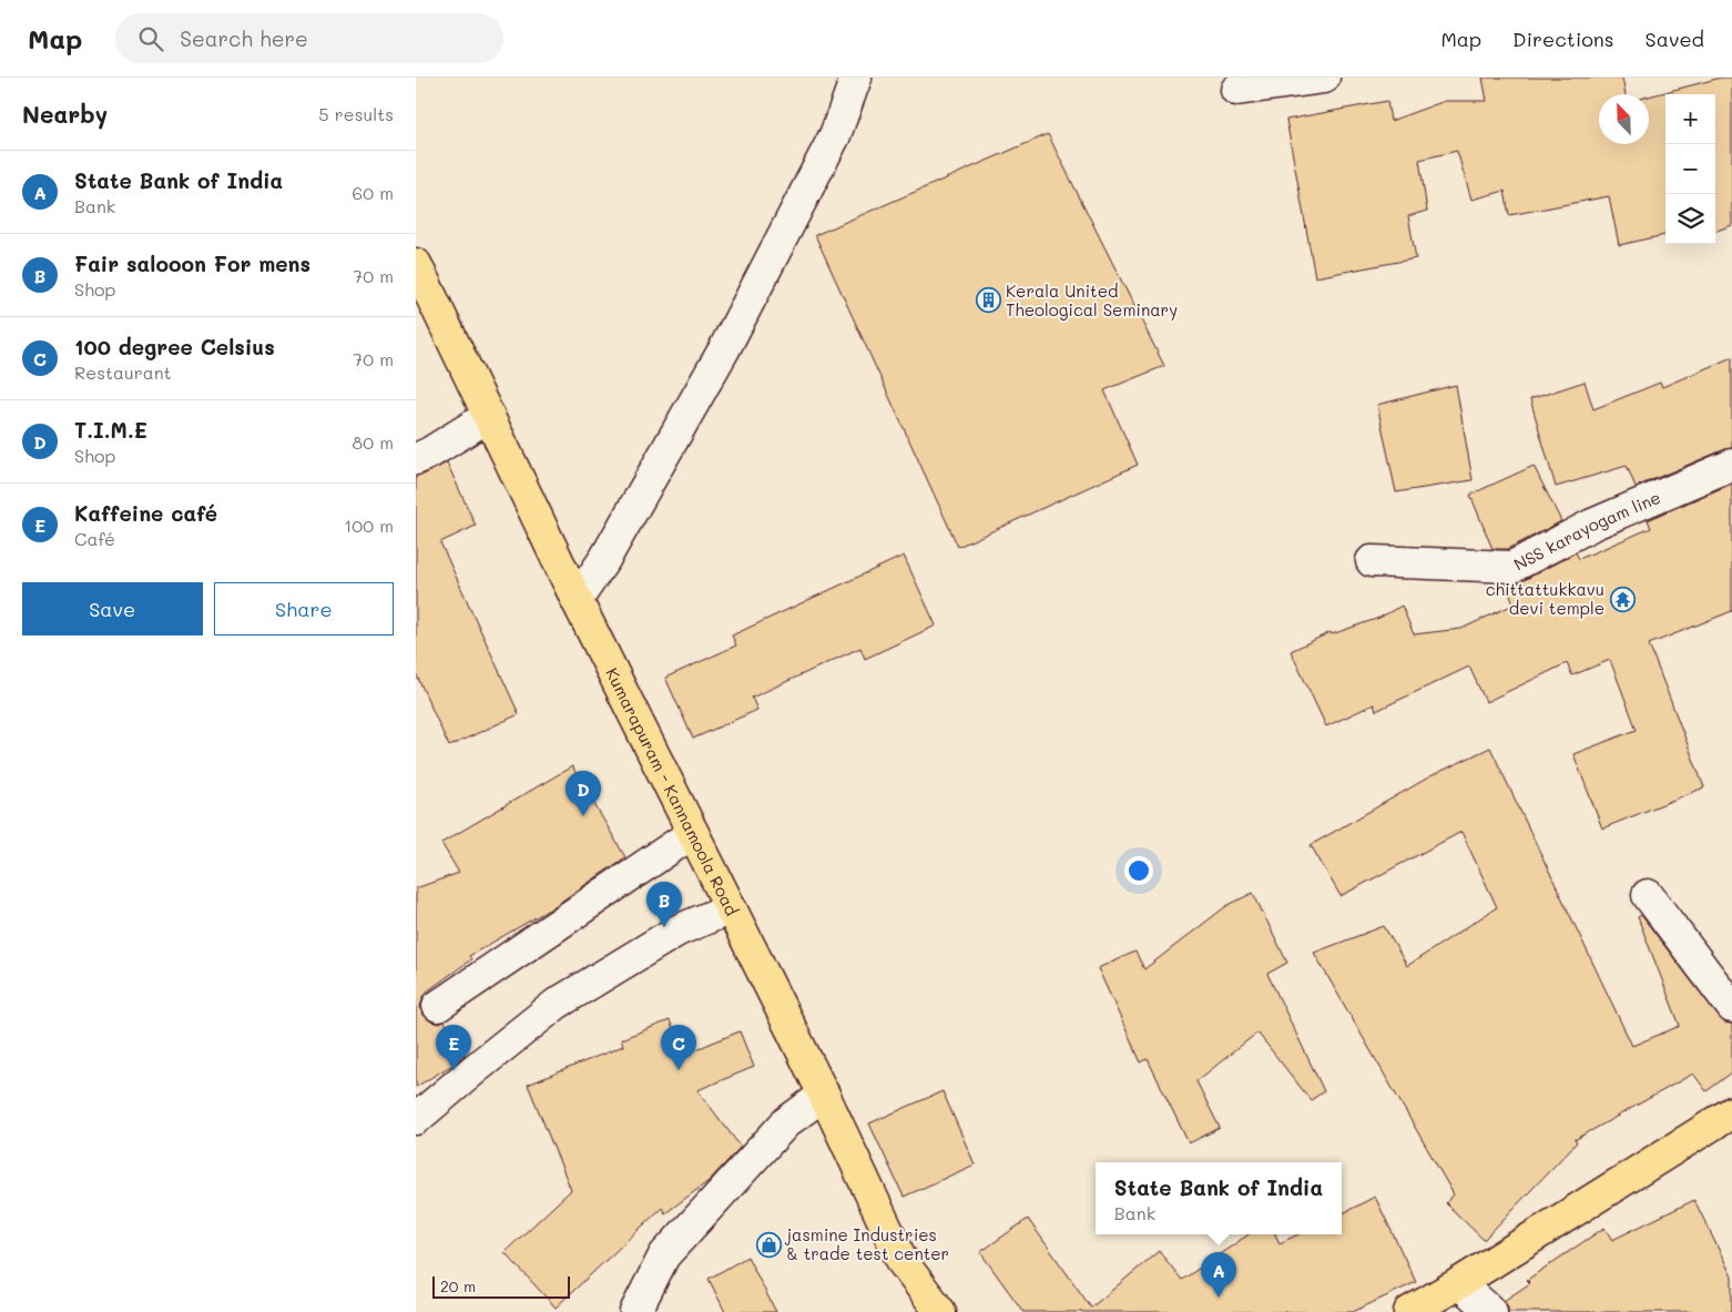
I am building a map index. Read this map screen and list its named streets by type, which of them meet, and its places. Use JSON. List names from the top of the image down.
{
  "streets": {
    "main road": ["Kumarapuram - Kannamoola Road"],
    "street": ["NSS karayogam line"]
  },
  "places": {
    "building": ["Kerala United Theological Seminary"],
    "temple": ["chittattukkavu devi temple"],
    "shop": ["jasmine Industries & trade test center"]
  },
  "scale_bar": "20 m",
  "north": "top left",
  "page": {
    "header": "Map",
    "search": "Search here",
    "nav": ["Map", "Directions", "Saved"],
    "heading": ["Nearby", "5 results"],
    "map_buttons": ["+", "−"],
    "list": [
      {
        "mark": "A",
        "name": "State Bank of India",
        "note": "Bank",
        "value": "60 m"
      },
      {
        "mark": "B",
        "name": "Fair salooon For mens",
        "note": "Shop",
        "value": "70 m"
      },
      {
        "mark": "C",
        "name": "100 degree Celsius",
        "note": "Restaurant",
        "value": "70 m"
      },
      {
        "mark": "D",
        "name": "T.I.M.E",
        "note": "Shop",
        "value": "80 m"
      },
      {
        "mark": "E",
        "name": "Kaffeine café",
        "note": "Café",
        "value": "100 m"
      }
    ],
    "buttons": ["Save", "Share"],
    "pins": [
      "D",
      "B",
      "C",
      "E",
      "A"
    ],
    "popup": ["State Bank of India", "Bank"],
    "scale": "20 m"
  }
}
